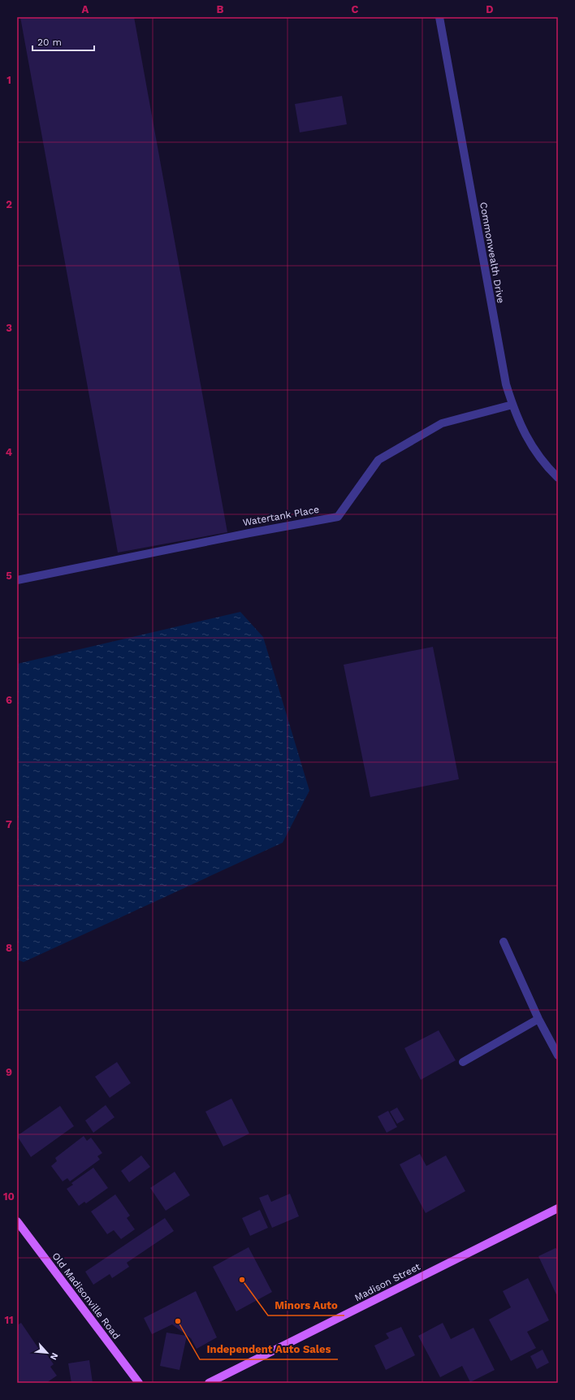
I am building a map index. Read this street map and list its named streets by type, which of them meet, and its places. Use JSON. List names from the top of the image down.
{
  "streets": {
    "main road": ["Madison Street", "Old Madisonville Road"],
    "street": ["Commonwealth Drive", "Watertank Place"]
  },
  "crossings": [
    ["Commonwealth Drive", "Watertank Place"]
  ],
  "places": ["Minors Auto", "Independent Auto Sales"],
  "scale_bar": "20 m",
  "north": "bottom right",
  "grid": {
    "columns": [
      "A",
      "B",
      "C",
      "D"
    ],
    "rows": [
      "1",
      "2",
      "3",
      "4",
      "5",
      "6",
      "7",
      "8",
      "9",
      "10",
      "11"
    ]
  }
}
